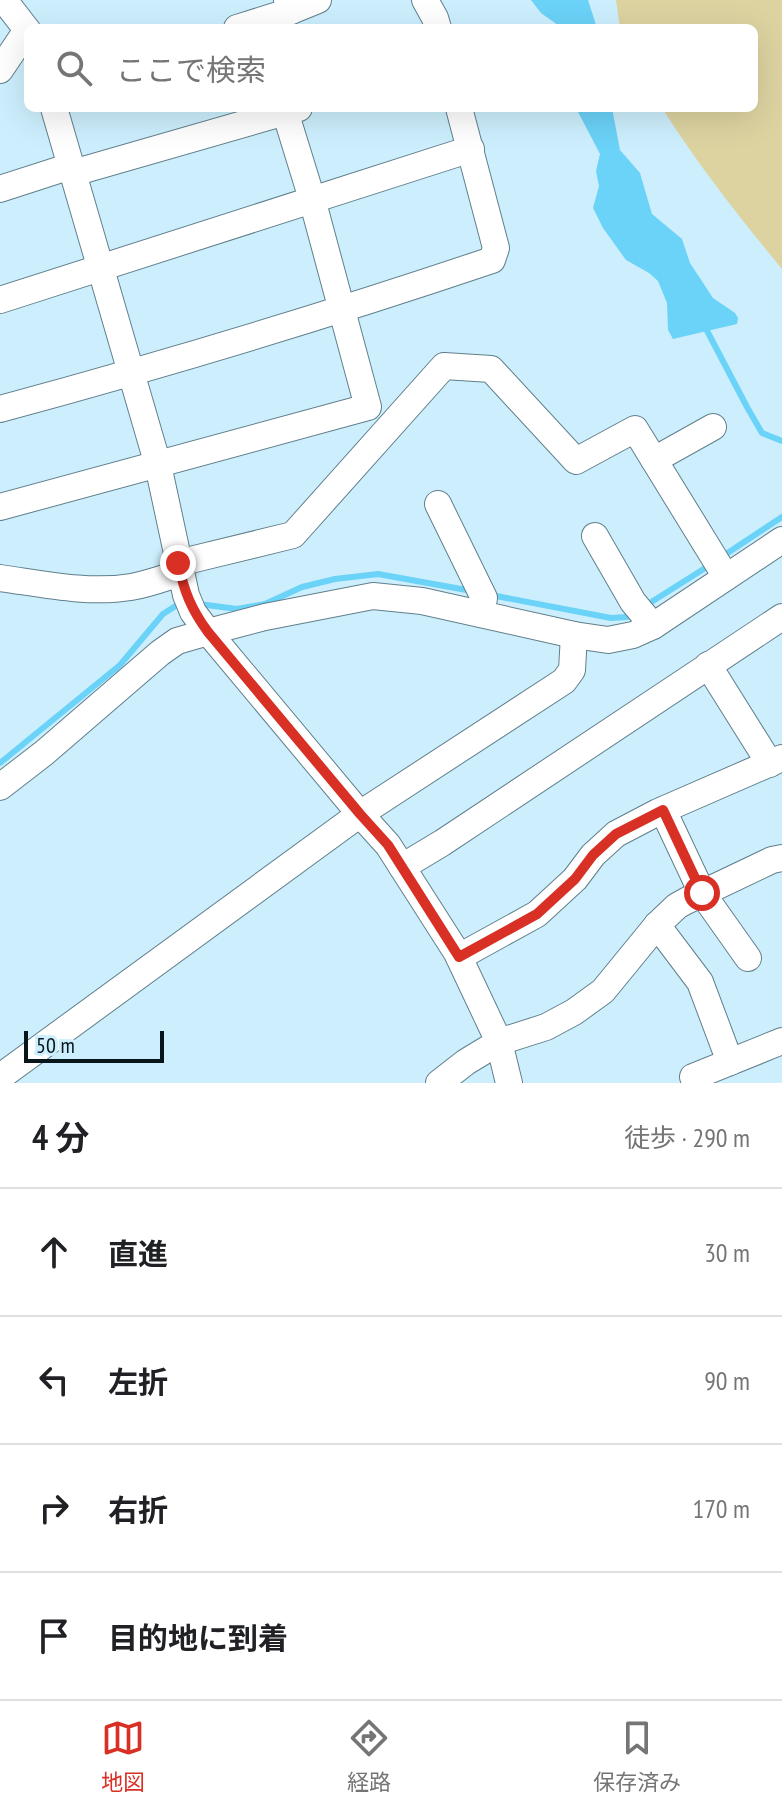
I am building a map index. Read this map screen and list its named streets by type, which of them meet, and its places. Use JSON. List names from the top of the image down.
{
  "scale_bar": "50 m",
  "page": {
    "search": "ここで検索",
    "scale": "50 m",
    "heading": ["4 分", "徒歩 · 290 m"],
    "list": [
      ["直進", "30 m"],
      ["左折", "90 m"],
      ["右折", "170 m"],
      "目的地に到着"
    ],
    "nav": ["地図", "経路", "保存済み"]
  }
}
